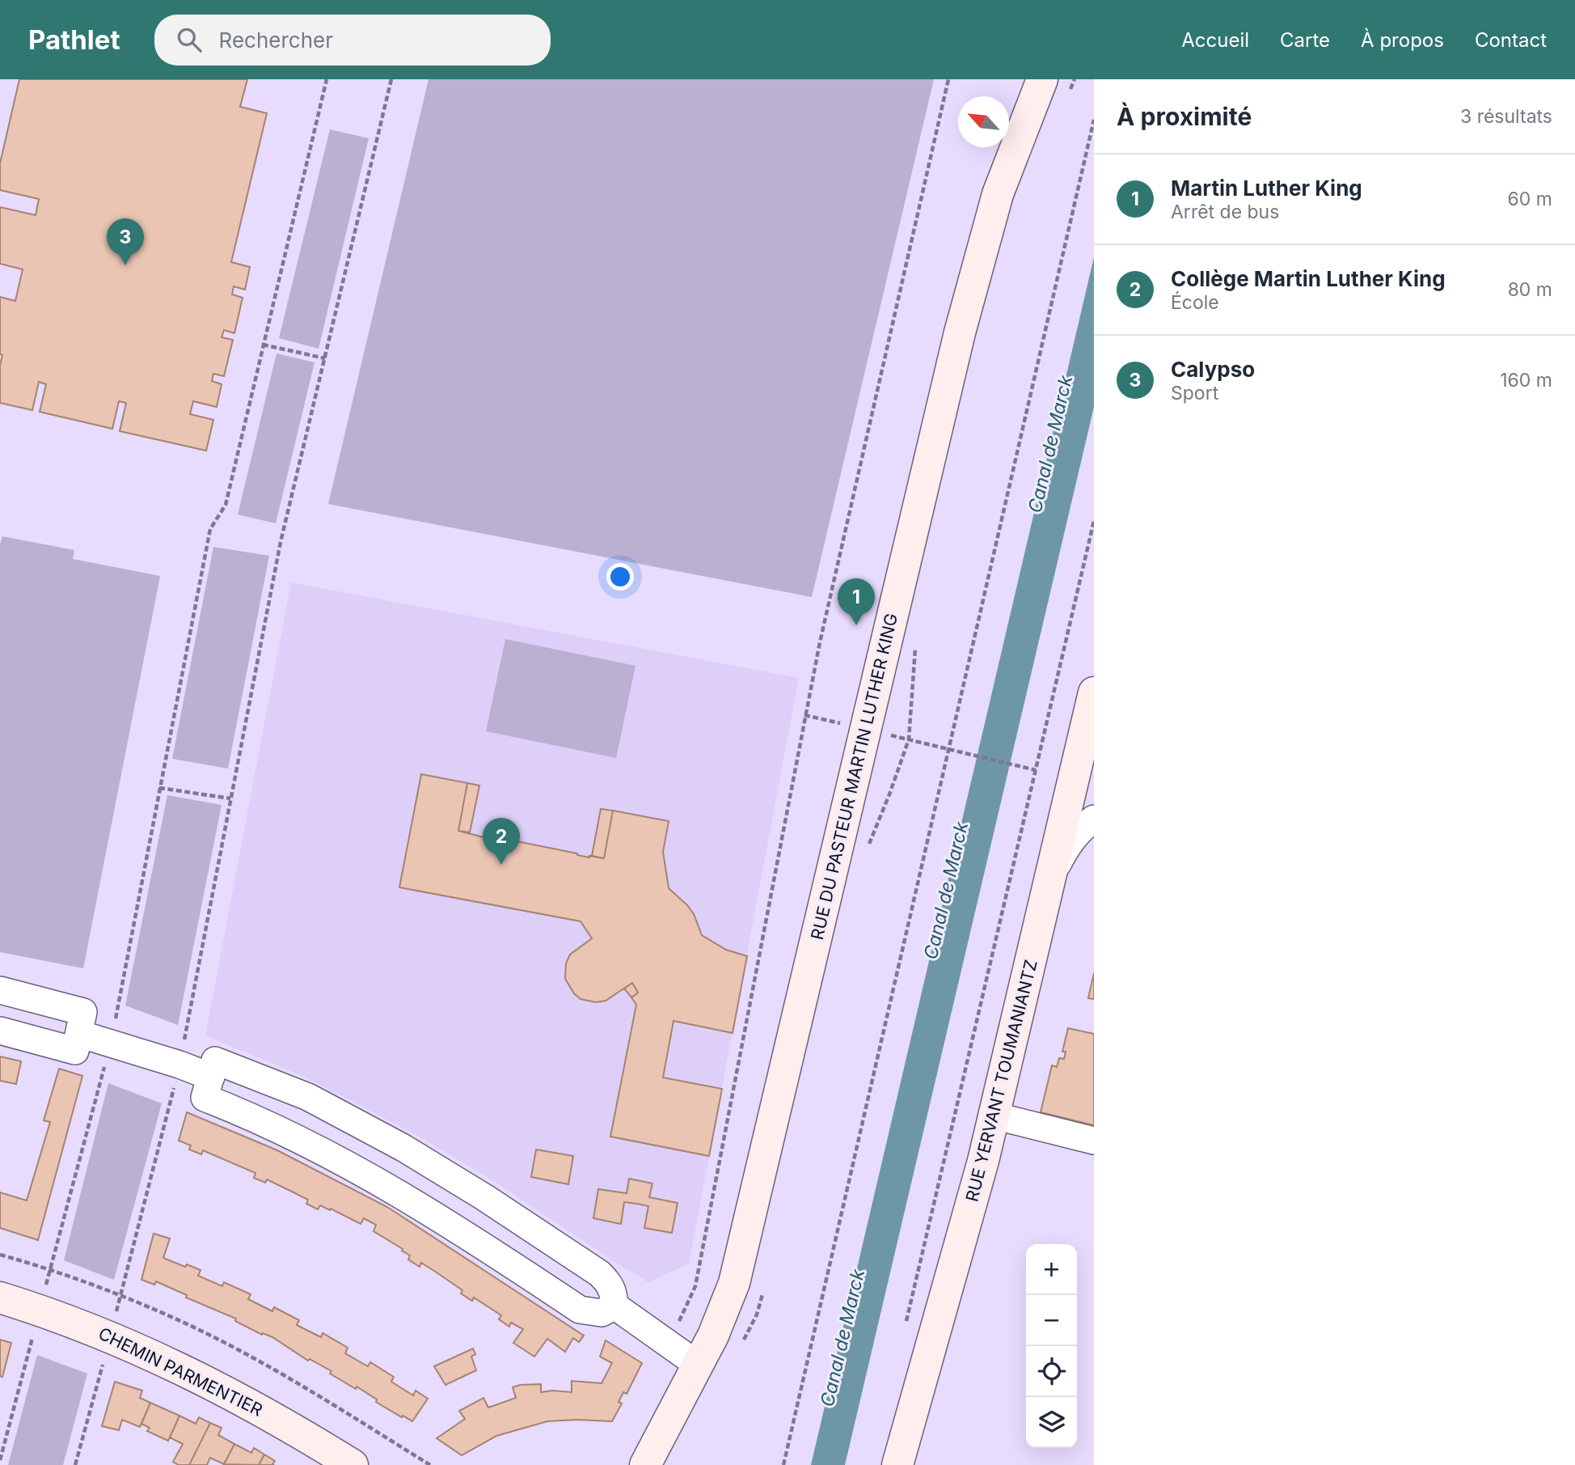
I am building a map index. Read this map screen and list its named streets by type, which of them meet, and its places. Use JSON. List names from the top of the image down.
{
  "streets": {
    "street": ["RUE DU PASTEUR MARTIN LUTHER KING", "RUE YERVANT TOUMANIANTZ", "CHEMIN PARMENTIER"]
  },
  "water": ["Canal de Marck"],
  "north": "top left",
  "page": {
    "header": "Pathlet",
    "search": "Rechercher",
    "nav": [
      "Accueil",
      "Carte",
      "À propos",
      "Contact"
    ],
    "heading": ["À proximité", "3 résultats"],
    "list": [
      {
        "mark": "1",
        "name": "Martin Luther King",
        "note": "Arrêt de bus",
        "value": "60 m"
      },
      {
        "mark": "2",
        "name": "Collège Martin Luther King",
        "note": "École",
        "value": "80 m"
      },
      {
        "mark": "3",
        "name": "Calypso",
        "note": "Sport",
        "value": "160 m"
      }
    ],
    "pins": ["3", "1", "2"],
    "map_buttons": ["+", "−"]
  }
}
